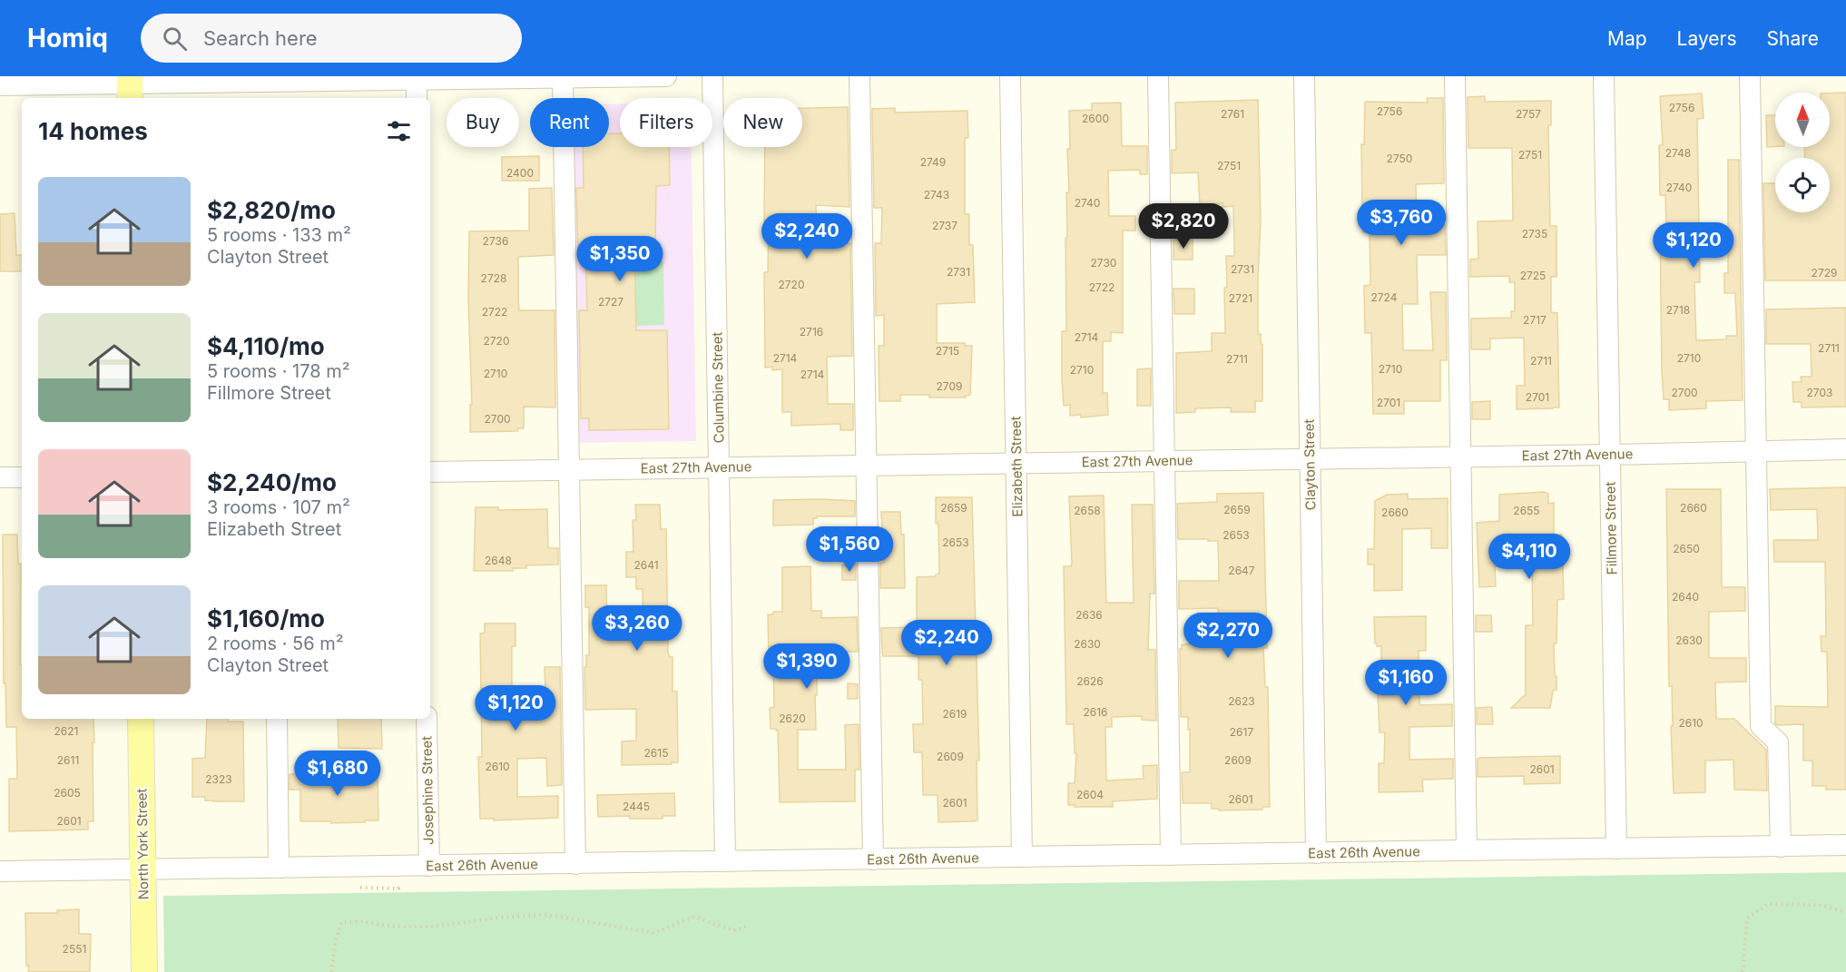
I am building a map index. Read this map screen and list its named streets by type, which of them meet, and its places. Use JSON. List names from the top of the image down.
{
  "streets": {
    "main road": ["North York Street"],
    "street": [
      "Columbine Street",
      "East 27th Avenue",
      "Clayton Street",
      "Elizabeth Street",
      "Fillmore Street",
      "Josephine Street",
      "East 26th Avenue"
    ]
  },
  "crossings": [
    ["Columbine Street", "East 27th Avenue"],
    ["Columbine Street", "East 26th Avenue"],
    ["East 27th Avenue", "Clayton Street"],
    ["East 27th Avenue", "Elizabeth Street"],
    ["East 27th Avenue", "Fillmore Street"],
    ["Clayton Street", "East 26th Avenue"],
    ["Elizabeth Street", "East 26th Avenue"],
    ["Fillmore Street", "East 26th Avenue"],
    ["Josephine Street", "East 26th Avenue"],
    ["North York Street", "East 26th Avenue"]
  ],
  "house_numbers": [
    "2756",
    "2756",
    "2761",
    "2757",
    "2600",
    "2748",
    "2751",
    "2750",
    "2749",
    "2751",
    "2400",
    "2740",
    "2743",
    "2740",
    "2737",
    "2735",
    "2736",
    "2730",
    "2731",
    "2731",
    "2729",
    "2725",
    "2728",
    "2720",
    "2722",
    "2724",
    "2721",
    "2727",
    "2718",
    "2722",
    "2717",
    "2716",
    "2714",
    "2720",
    "2711",
    "2715",
    "2714",
    "2710",
    "2711",
    "2711",
    "2710",
    "2710",
    "2710",
    "2714",
    "2709",
    "2700",
    "2703",
    "2701",
    "2701",
    "2700",
    "2659",
    "2660",
    "2659",
    "2658",
    "2655",
    "2660",
    "2653",
    "2653",
    "2650",
    "2648",
    "2641",
    "2647",
    "2640",
    "2636",
    "2630",
    "2630",
    "2626",
    "2623",
    "2616",
    "2619",
    "2620",
    "2610",
    "2621",
    "2617",
    "2615",
    "2609",
    "2611",
    "2609",
    "2610",
    "2601",
    "2323",
    "2605",
    "2604",
    "2601",
    "2601",
    "2445",
    "2601",
    "2551"
  ],
  "north": "top",
  "page": {
    "header": "Homiq",
    "search": "Search here",
    "nav": ["Map", "Layers", "Share"],
    "chip": [
      "Buy",
      "Rent",
      "Filters",
      "New"
    ],
    "heading": "14 homes",
    "list": [
      {
        "name": "$2,820/mo",
        "note": "5 rooms · 133 m² · Clayton Street"
      },
      {
        "name": "$4,110/mo",
        "note": "5 rooms · 178 m² · Fillmore Street"
      },
      {
        "name": "$2,240/mo",
        "note": "3 rooms · 107 m² · Elizabeth Street"
      },
      {
        "name": "$1,160/mo",
        "note": "2 rooms · 56 m² · Clayton Street"
      }
    ],
    "price": [
      "$3,760",
      "$2,820",
      "$2,240",
      "$1,120",
      "$1,350",
      "$1,560",
      "$4,110",
      "$3,260",
      "$2,270",
      "$2,240",
      "$1,390",
      "$1,160",
      "$1,120",
      "$1,680"
    ]
  }
}
